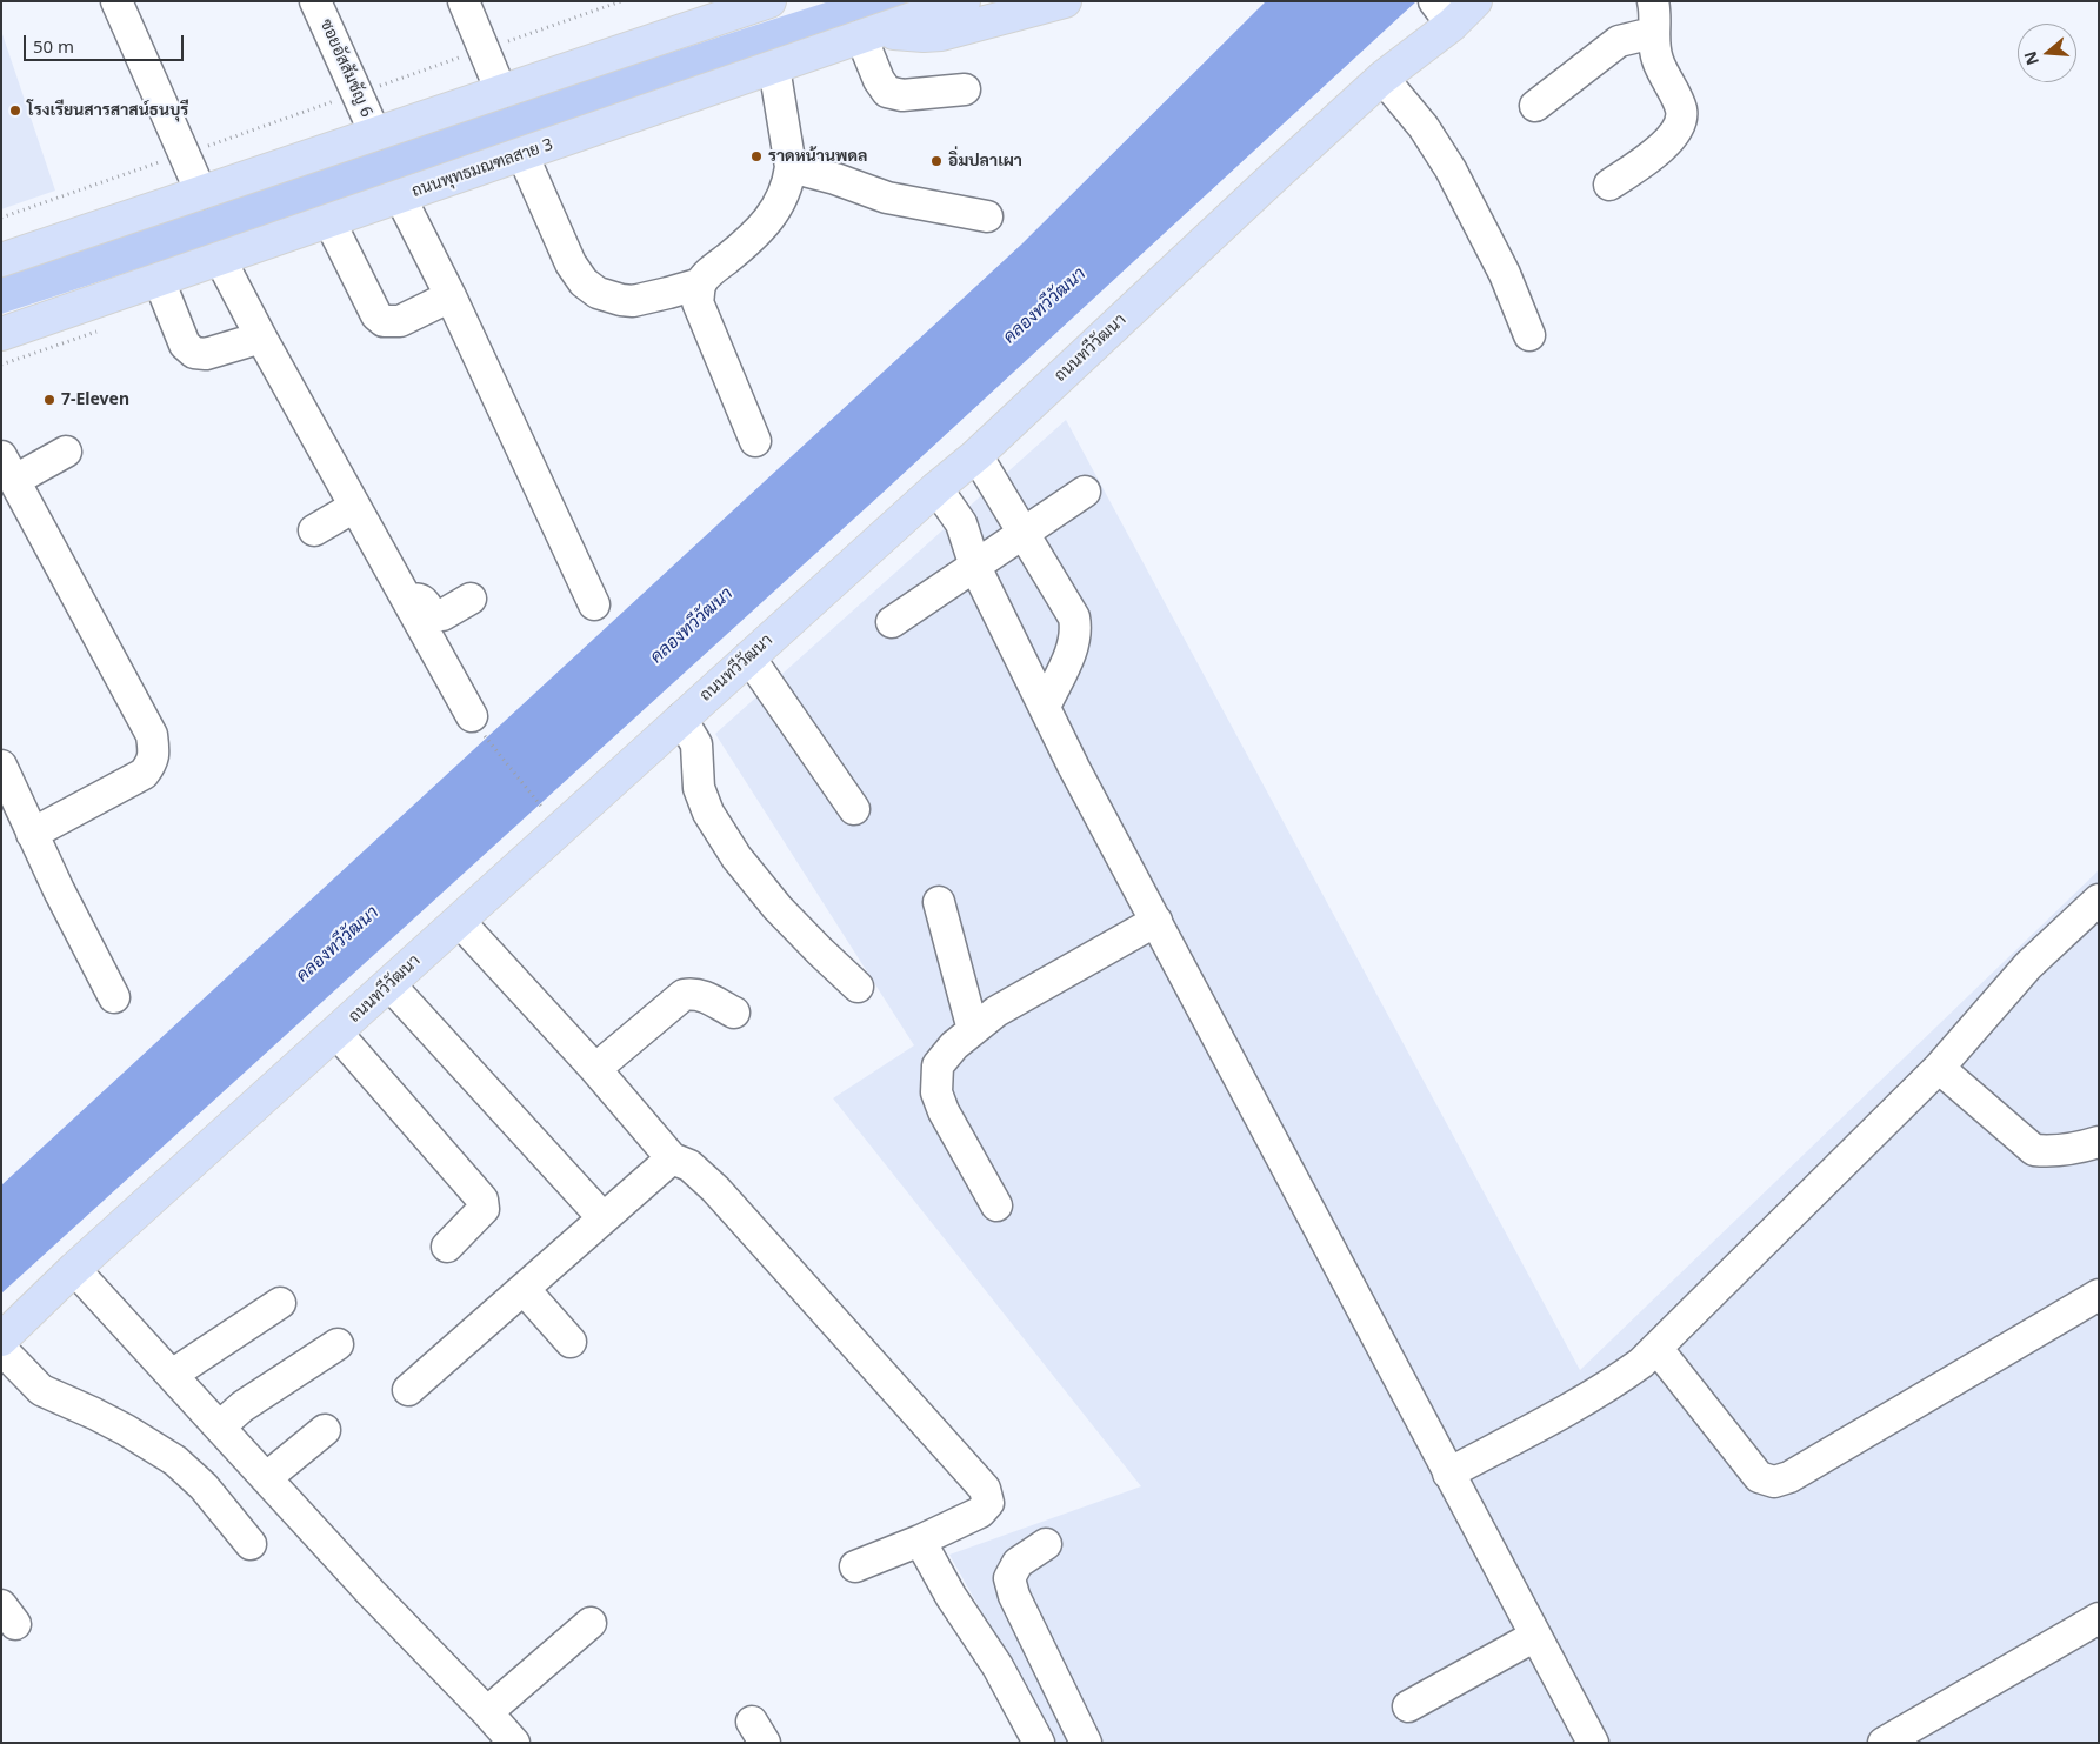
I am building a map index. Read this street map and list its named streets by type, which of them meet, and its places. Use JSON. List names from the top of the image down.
{
  "streets": {
    "main road": ["ถนนพุทธมณฑลสาย 3", "ถนนทวีวัฒนา"],
    "street": ["ซอยอัสสัมชัญ 6"]
  },
  "water": ["คลองทวีวัฒนา"],
  "places": [
    "โรงเรียนสารสาสน์ธนบุรี",
    "ราดหน้านพดล",
    "อิ่มปลาเผา",
    "7-Eleven"
  ],
  "scale_bar": "50 m",
  "north": "left"
}
